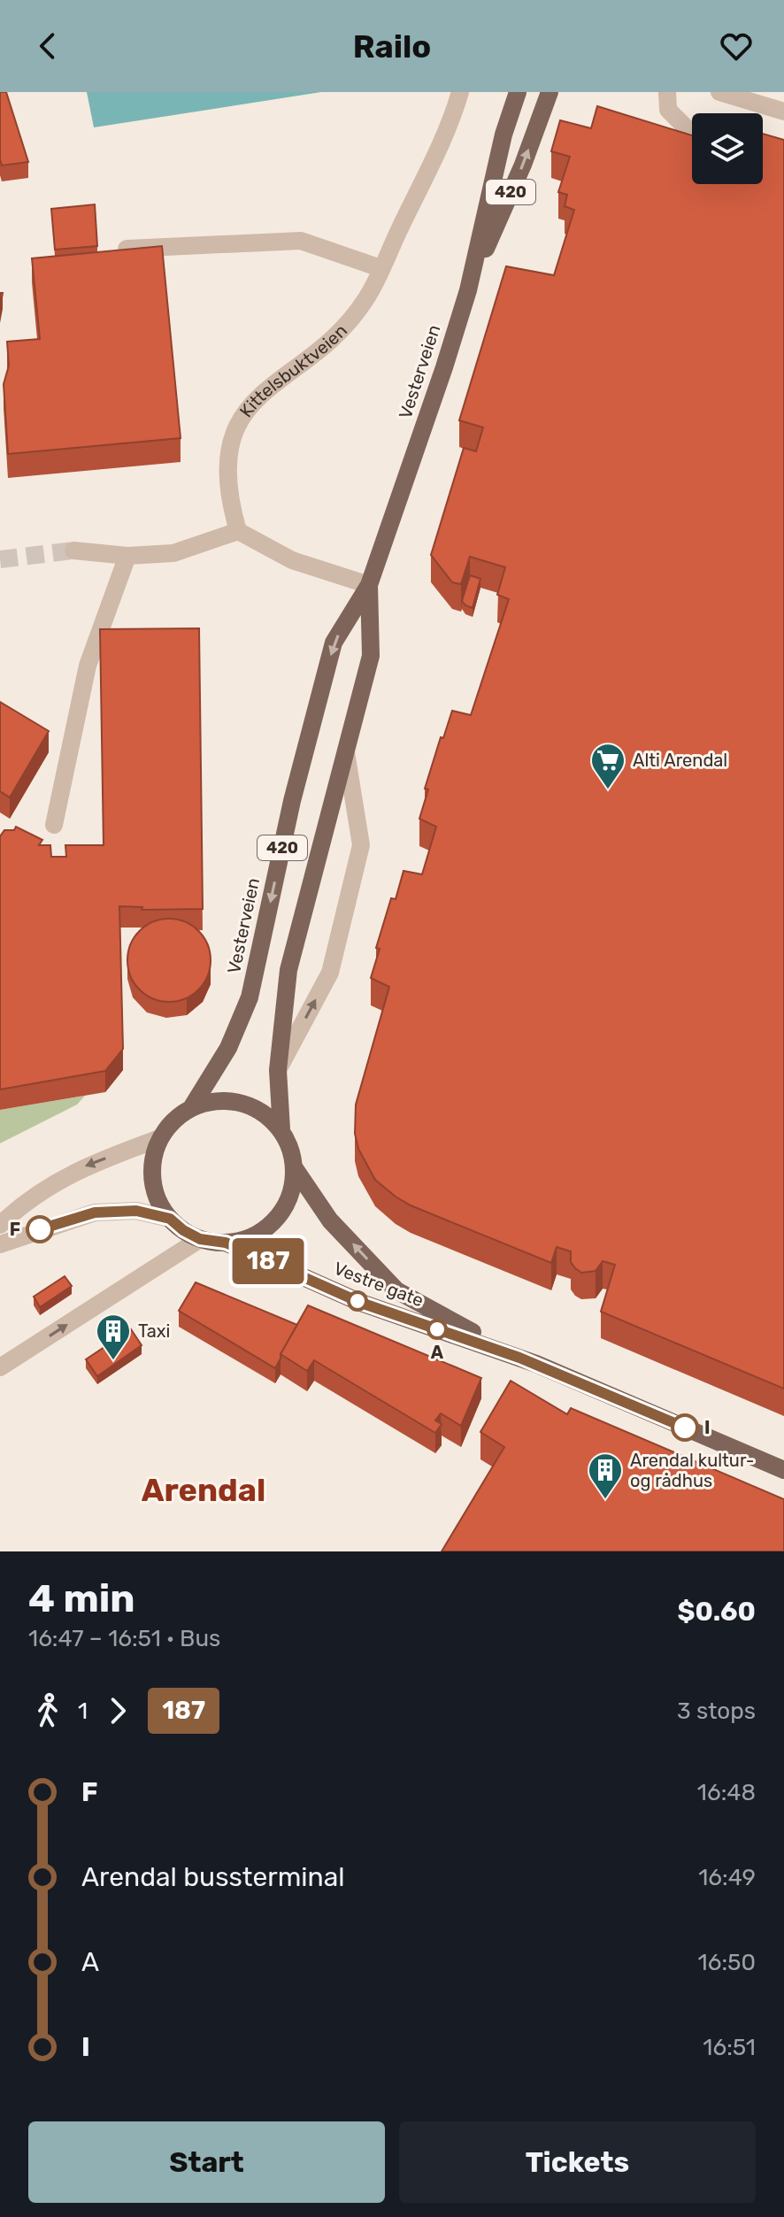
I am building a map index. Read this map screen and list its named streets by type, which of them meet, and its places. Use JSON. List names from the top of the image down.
{
  "streets": {
    "main road": ["420", "Vesterveien", "Vestre gate"],
    "street": ["Kittelsbuktveien"]
  },
  "crossings": [
    ["420", "Vesterveien"],
    ["420", "Vestre gate"],
    ["Vesterveien", "Vestre gate"]
  ],
  "districts": ["Arendal"],
  "places": {
    "supermarket": ["Alti Arendal"],
    "other": ["F", "A", "I"],
    "building": ["Taxi", "Arendal kultur- og rådhus"]
  },
  "lines": ["bus line 187"],
  "page": {
    "header": "Railo",
    "on_map": "187",
    "heading": ["4 min", "16:47 – 16:51 · Bus", "$0.60"],
    "legs": ["1", "187", "3 stops"],
    "list": [
      {
        "name": "F",
        "value": "16:48"
      },
      {
        "name": "Arendal bussterminal",
        "value": "16:49"
      },
      {
        "name": "A",
        "value": "16:50"
      },
      {
        "name": "I",
        "value": "16:51"
      }
    ],
    "buttons": ["Start", "Tickets"]
  }
}
